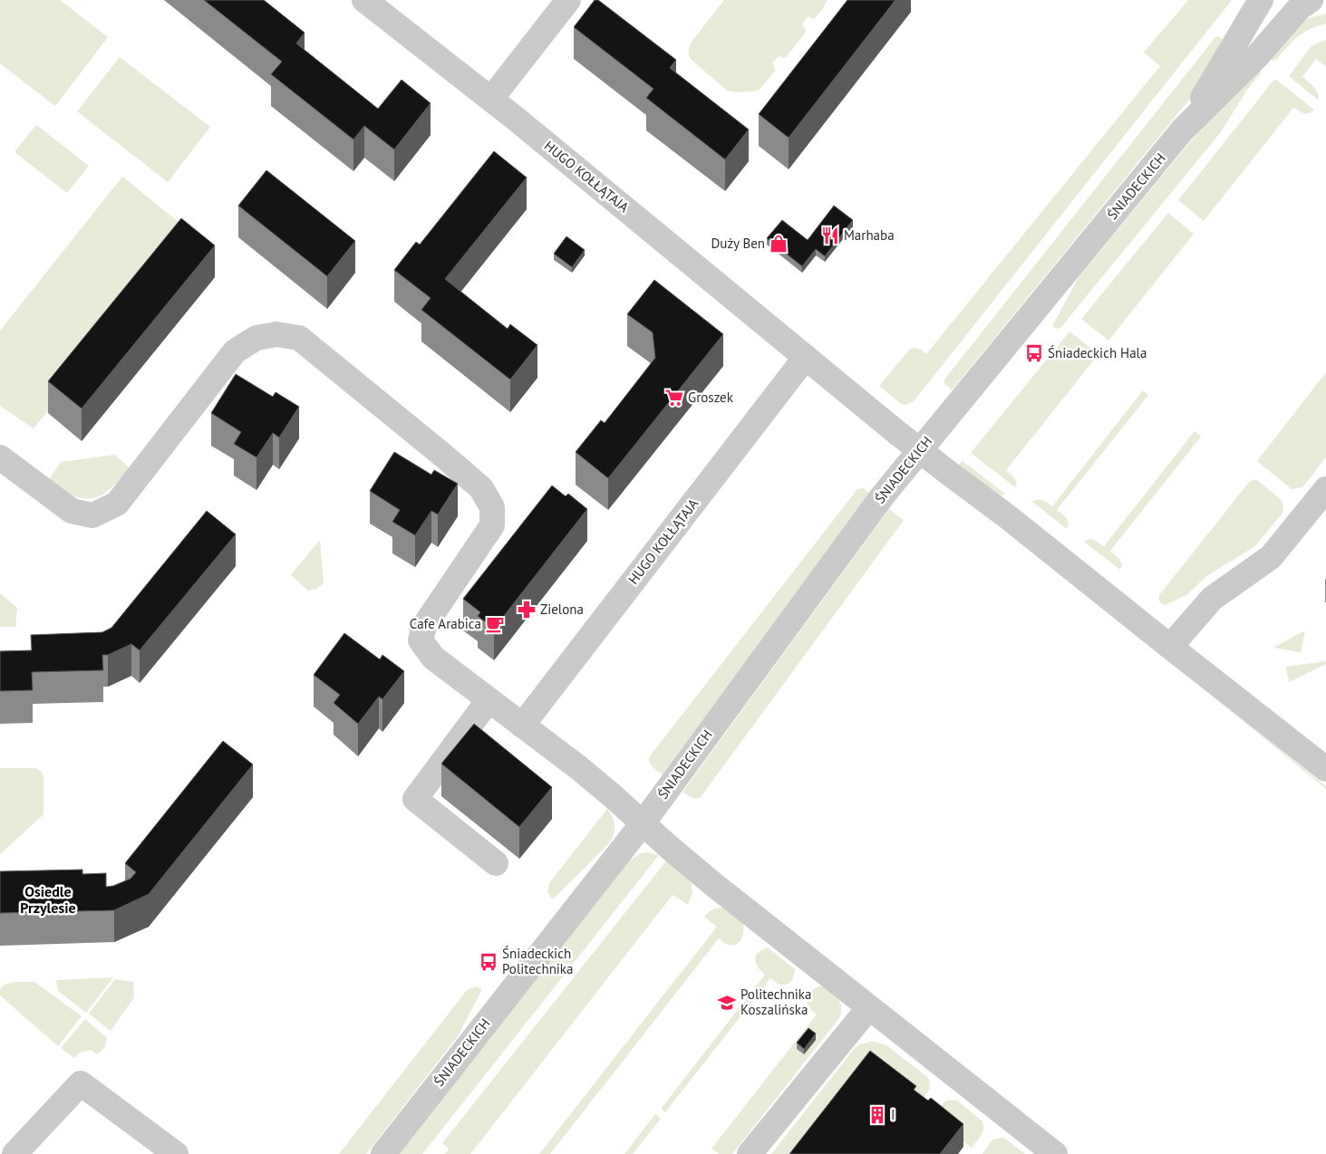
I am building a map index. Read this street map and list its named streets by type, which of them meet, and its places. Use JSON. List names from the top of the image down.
{
  "streets": {
    "street": ["HUGO KOŁŁĄTAJA", "ŚNIADECKICH"]
  },
  "crossings": [
    ["HUGO KOŁŁĄTAJA", "ŚNIADECKICH"]
  ],
  "districts": ["Osiedle Przylesie"],
  "places": {
    "restaurant": ["Marhaba"],
    "shop": ["Duży Ben"],
    "bus stop": ["Śniadeckich Hala", "Śniadeckich Politechnika"],
    "supermarket": ["Groszek"],
    "pharmacy": ["Zielona"],
    "cafe": ["Cafe Arabica"],
    "school or university": ["Politechnika Koszalińska"],
    "building": ["I"]
  }
}
